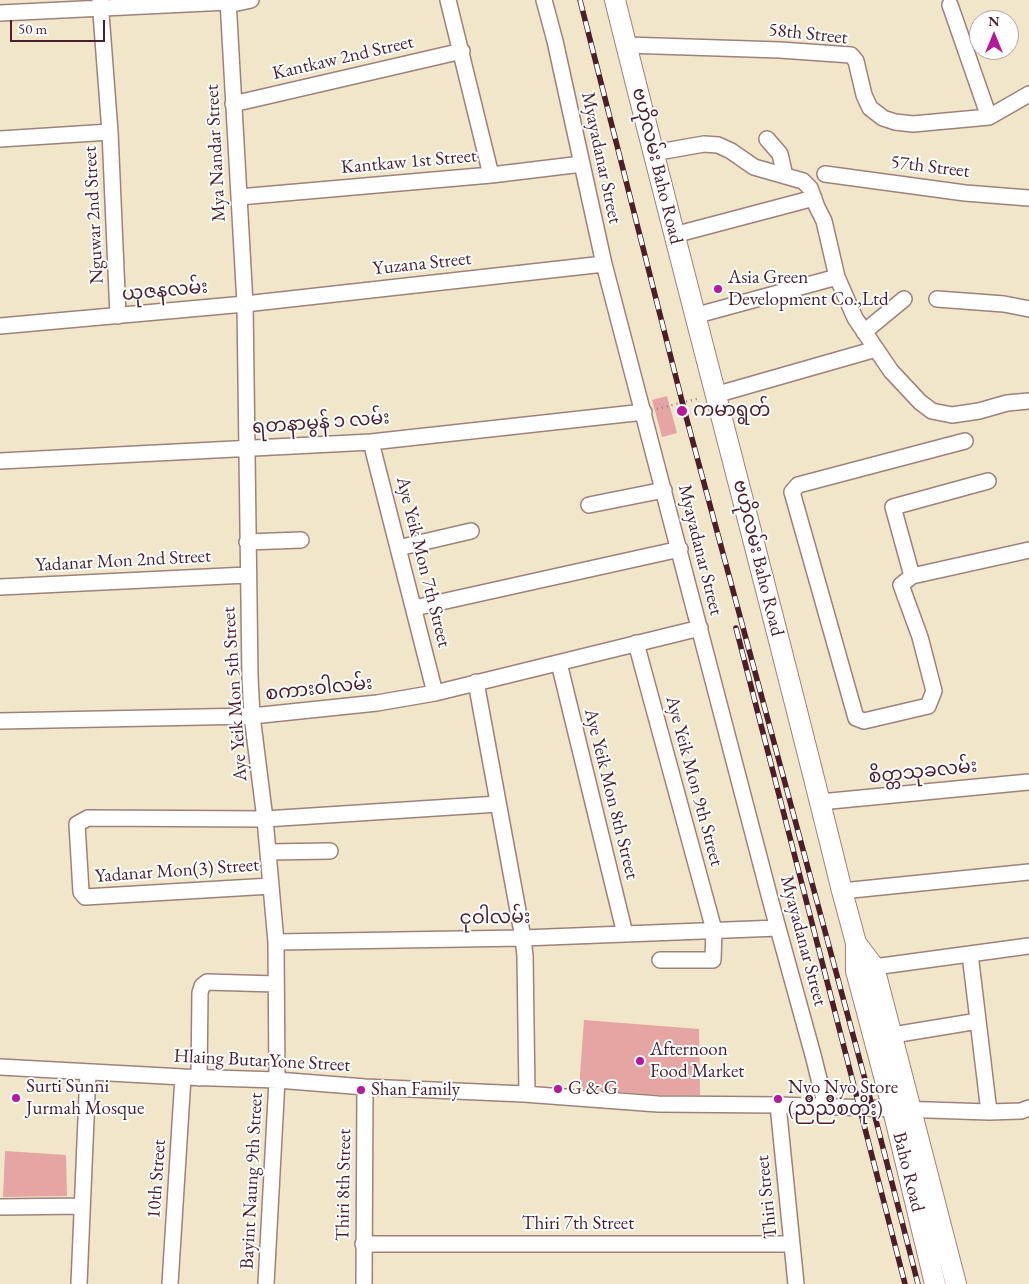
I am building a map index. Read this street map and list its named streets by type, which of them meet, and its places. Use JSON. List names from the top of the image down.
{
  "streets": {
    "main road": ["ဗဟိုလမ်း Baho Road", "Baho Road"],
    "street": [
      "58th Street",
      "Kantkaw 2nd Street",
      "Mya Nandar Street",
      "Myayadanar Street",
      "Kantkaw 1st Street",
      "57th Street",
      "Nguwar 2nd Street",
      "Yuzana Street",
      "ယုဇနလမ်း",
      "ရတနာမွန် ၁ လမ်း",
      "Yadanar Mon 2nd Street",
      "Aye Yeik Mon 7th Street",
      "စကား၀ါလမ်း",
      "Aye Yeik Mon 5th Street",
      "စိတ္တသုခလမ်း",
      "Aye Yeik Mon 9th Street",
      "Aye Yeik Mon 8th Street",
      "Yadanar Mon(3) Street",
      "ငုဝါလမ်း",
      "Hlaing ButarYone Street",
      "10th Street",
      "Bayint Naung 9th Street",
      "Thiri 8th Street",
      "Thiri Street",
      "Thiri 7th Street"
    ]
  },
  "crossings": [
    ["58th Street", "ဗဟိုလမ်း Baho Road"],
    ["Kantkaw 2nd Street", "Mya Nandar Street"],
    ["Mya Nandar Street", "Kantkaw 1st Street"],
    ["Mya Nandar Street", "Yuzana Street"],
    ["Mya Nandar Street", "ယုဇနလမ်း"],
    ["Mya Nandar Street", "Aye Yeik Mon 5th Street"],
    ["Myayadanar Street", "Kantkaw 1st Street"],
    ["Myayadanar Street", "Yuzana Street"],
    ["Myayadanar Street", "ရတနာမွန် ၁ လမ်း"],
    ["Myayadanar Street", "စကား၀ါလမ်း"],
    ["Myayadanar Street", "ငုဝါလမ်း"],
    ["Myayadanar Street", "Hlaing ButarYone Street"],
    ["ဗဟိုလမ်း Baho Road", "စိတ္တသုခလမ်း"],
    ["ဗဟိုလမ်း Baho Road", "Hlaing ButarYone Street"],
    ["ဗဟိုလမ်း Baho Road", "Baho Road"],
    ["Nguwar 2nd Street", "ယုဇနလမ်း"],
    ["Yuzana Street", "ယုဇနလမ်း"],
    ["Yuzana Street", "Aye Yeik Mon 5th Street"],
    ["ယုဇနလမ်း", "Aye Yeik Mon 5th Street"],
    ["ရတနာမွန် ၁ လမ်း", "Aye Yeik Mon 7th Street"],
    ["ရတနာမွန် ၁ လမ်း", "Aye Yeik Mon 5th Street"],
    ["Yadanar Mon 2nd Street", "Aye Yeik Mon 5th Street"],
    ["Aye Yeik Mon 7th Street", "စကား၀ါလမ်း"],
    ["စကား၀ါလမ်း", "Aye Yeik Mon 5th Street"],
    ["စကား၀ါလမ်း", "Aye Yeik Mon 9th Street"],
    ["စကား၀ါလမ်း", "Aye Yeik Mon 8th Street"],
    ["Aye Yeik Mon 5th Street", "Yadanar Mon(3) Street"],
    ["Aye Yeik Mon 5th Street", "ငုဝါလမ်း"],
    ["Aye Yeik Mon 5th Street", "Hlaing ButarYone Street"],
    ["Aye Yeik Mon 5th Street", "Bayint Naung 9th Street"],
    ["Aye Yeik Mon 9th Street", "ငုဝါလမ်း"],
    ["Aye Yeik Mon 8th Street", "ငုဝါလမ်း"],
    ["Hlaing ButarYone Street", "Baho Road"],
    ["Hlaing ButarYone Street", "10th Street"],
    ["Hlaing ButarYone Street", "Bayint Naung 9th Street"],
    ["Hlaing ButarYone Street", "Thiri 8th Street"],
    ["Hlaing ButarYone Street", "Thiri Street"],
    ["Thiri 8th Street", "Thiri 7th Street"],
    ["Thiri Street", "Thiri 7th Street"]
  ],
  "places": [
    "Asia Green Development Co.,Ltd",
    "ကမာရွတ်",
    "Afternoon Food Market",
    "G & G",
    "Shan Family",
    "Surti Sunni Jurmah Mosque",
    "Nyo Nyo Store (ညိဳညိဳစတိုး)"
  ],
  "scale_bar": "50 m",
  "north": "top"
}
